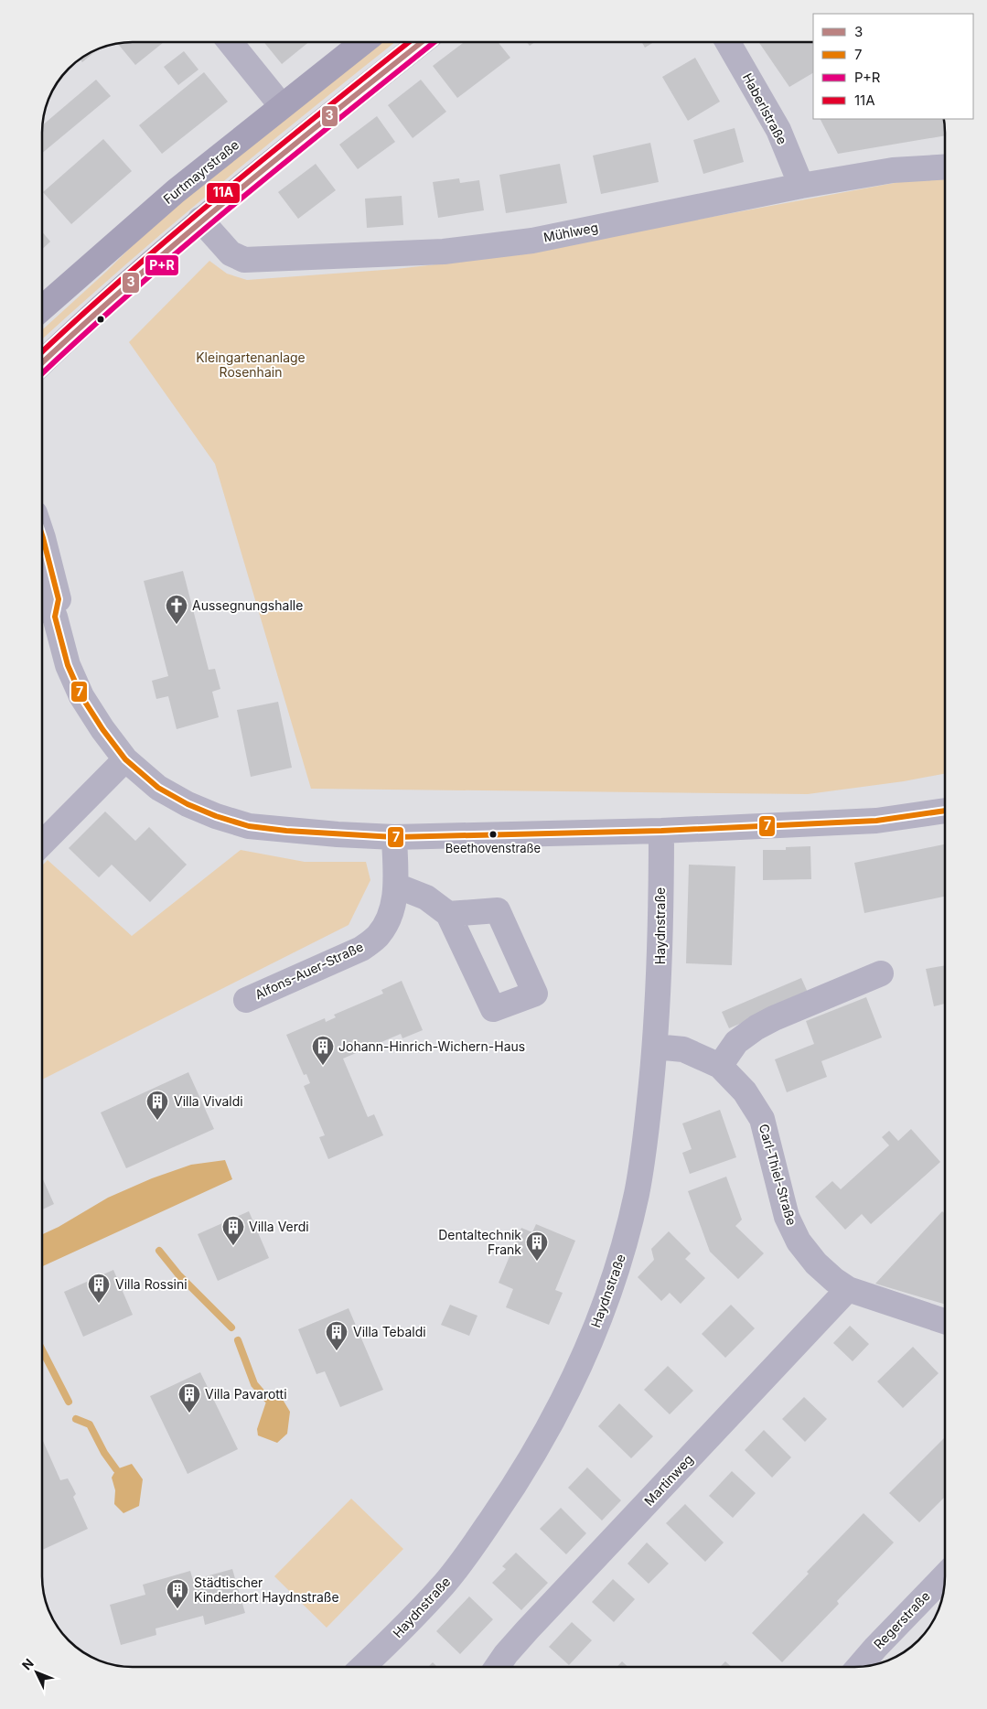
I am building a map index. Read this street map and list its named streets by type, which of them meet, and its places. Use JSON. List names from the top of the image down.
{
  "streets": {
    "main road": ["Furtmayrstraße"],
    "street": [
      "Haberlstraße",
      "Mühlweg",
      "Haydnstraße",
      "Alfons-Auer-Straße",
      "Carl-Thiel-Straße",
      "Martinweg",
      "Regerstraße"
    ]
  },
  "crossings": [
    ["Haberlstraße", "Mühlweg"],
    ["Haydnstraße", "Carl-Thiel-Straße"],
    ["Carl-Thiel-Straße", "Martinweg"]
  ],
  "parks": ["Kleingartenanlage Rosenhain"],
  "places": {
    "church": ["Aussegnungshalle"],
    "other": ["Beethovenstraße"],
    "building": [
      "Johann-Hinrich-Wichern-Haus",
      "Villa Vivaldi",
      "Villa Verdi",
      "Dentaltechnik Frank",
      "Villa Rossini",
      "Villa Tebaldi",
      "Villa Pavarotti",
      "Städtischer Kinderhort Haydnstraße"
    ]
  },
  "lines": [
    "transit line 3",
    "transit line P+R",
    "transit line 11A",
    "transit line 7"
  ],
  "legend": [
    "3",
    "7",
    "P+R",
    "11A"
  ],
  "north": "top left"
}
